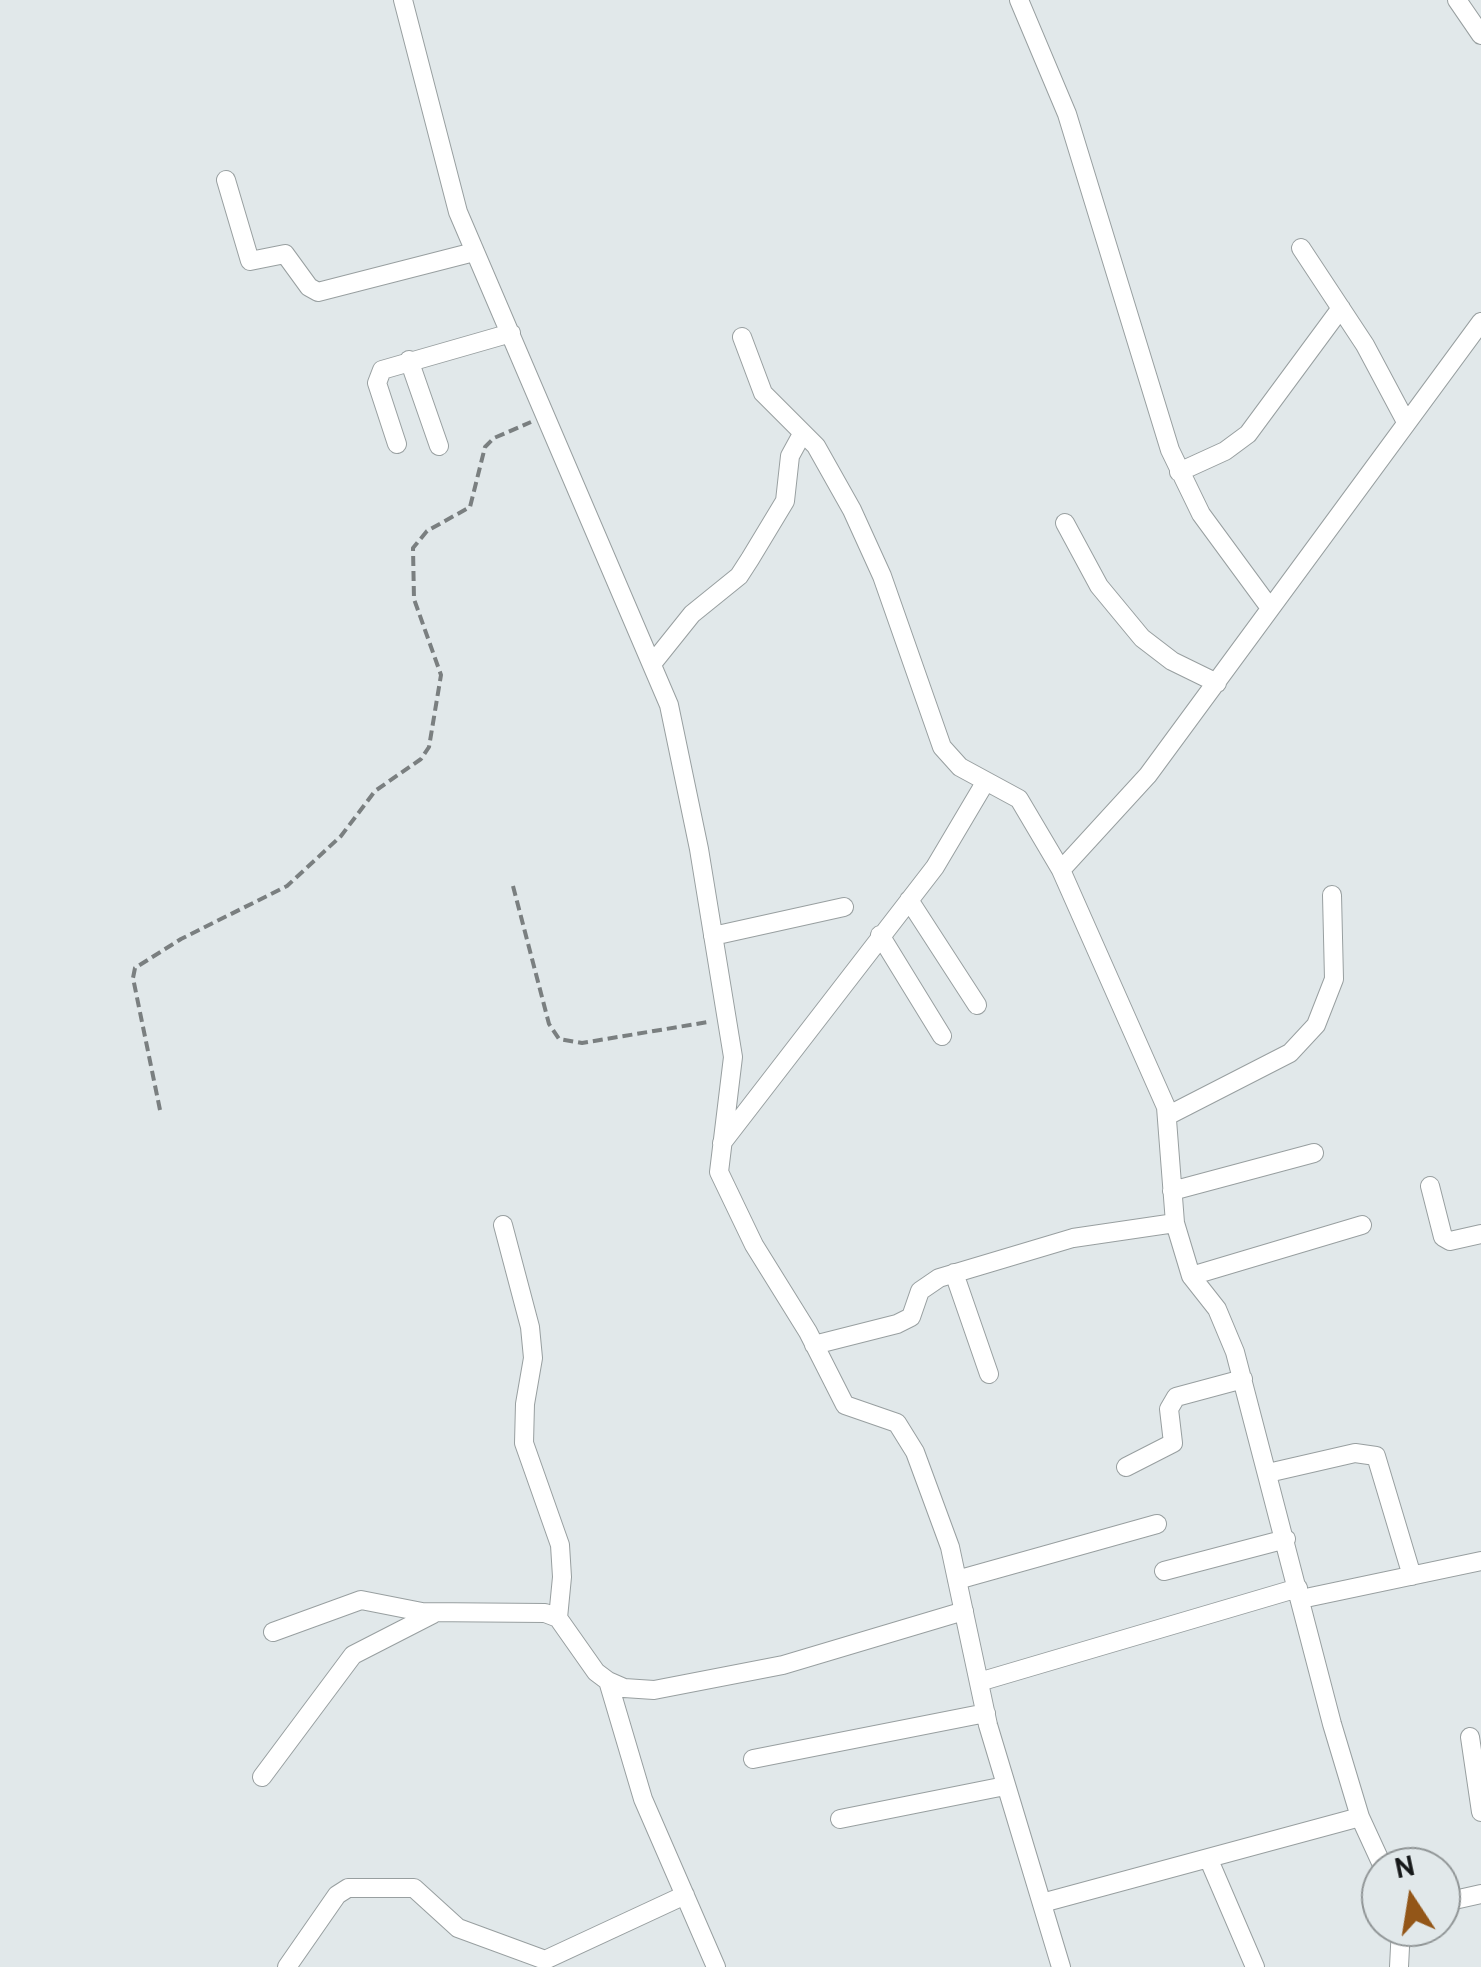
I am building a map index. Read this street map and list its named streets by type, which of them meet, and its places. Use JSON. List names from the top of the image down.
{
  "north": "top"
}
